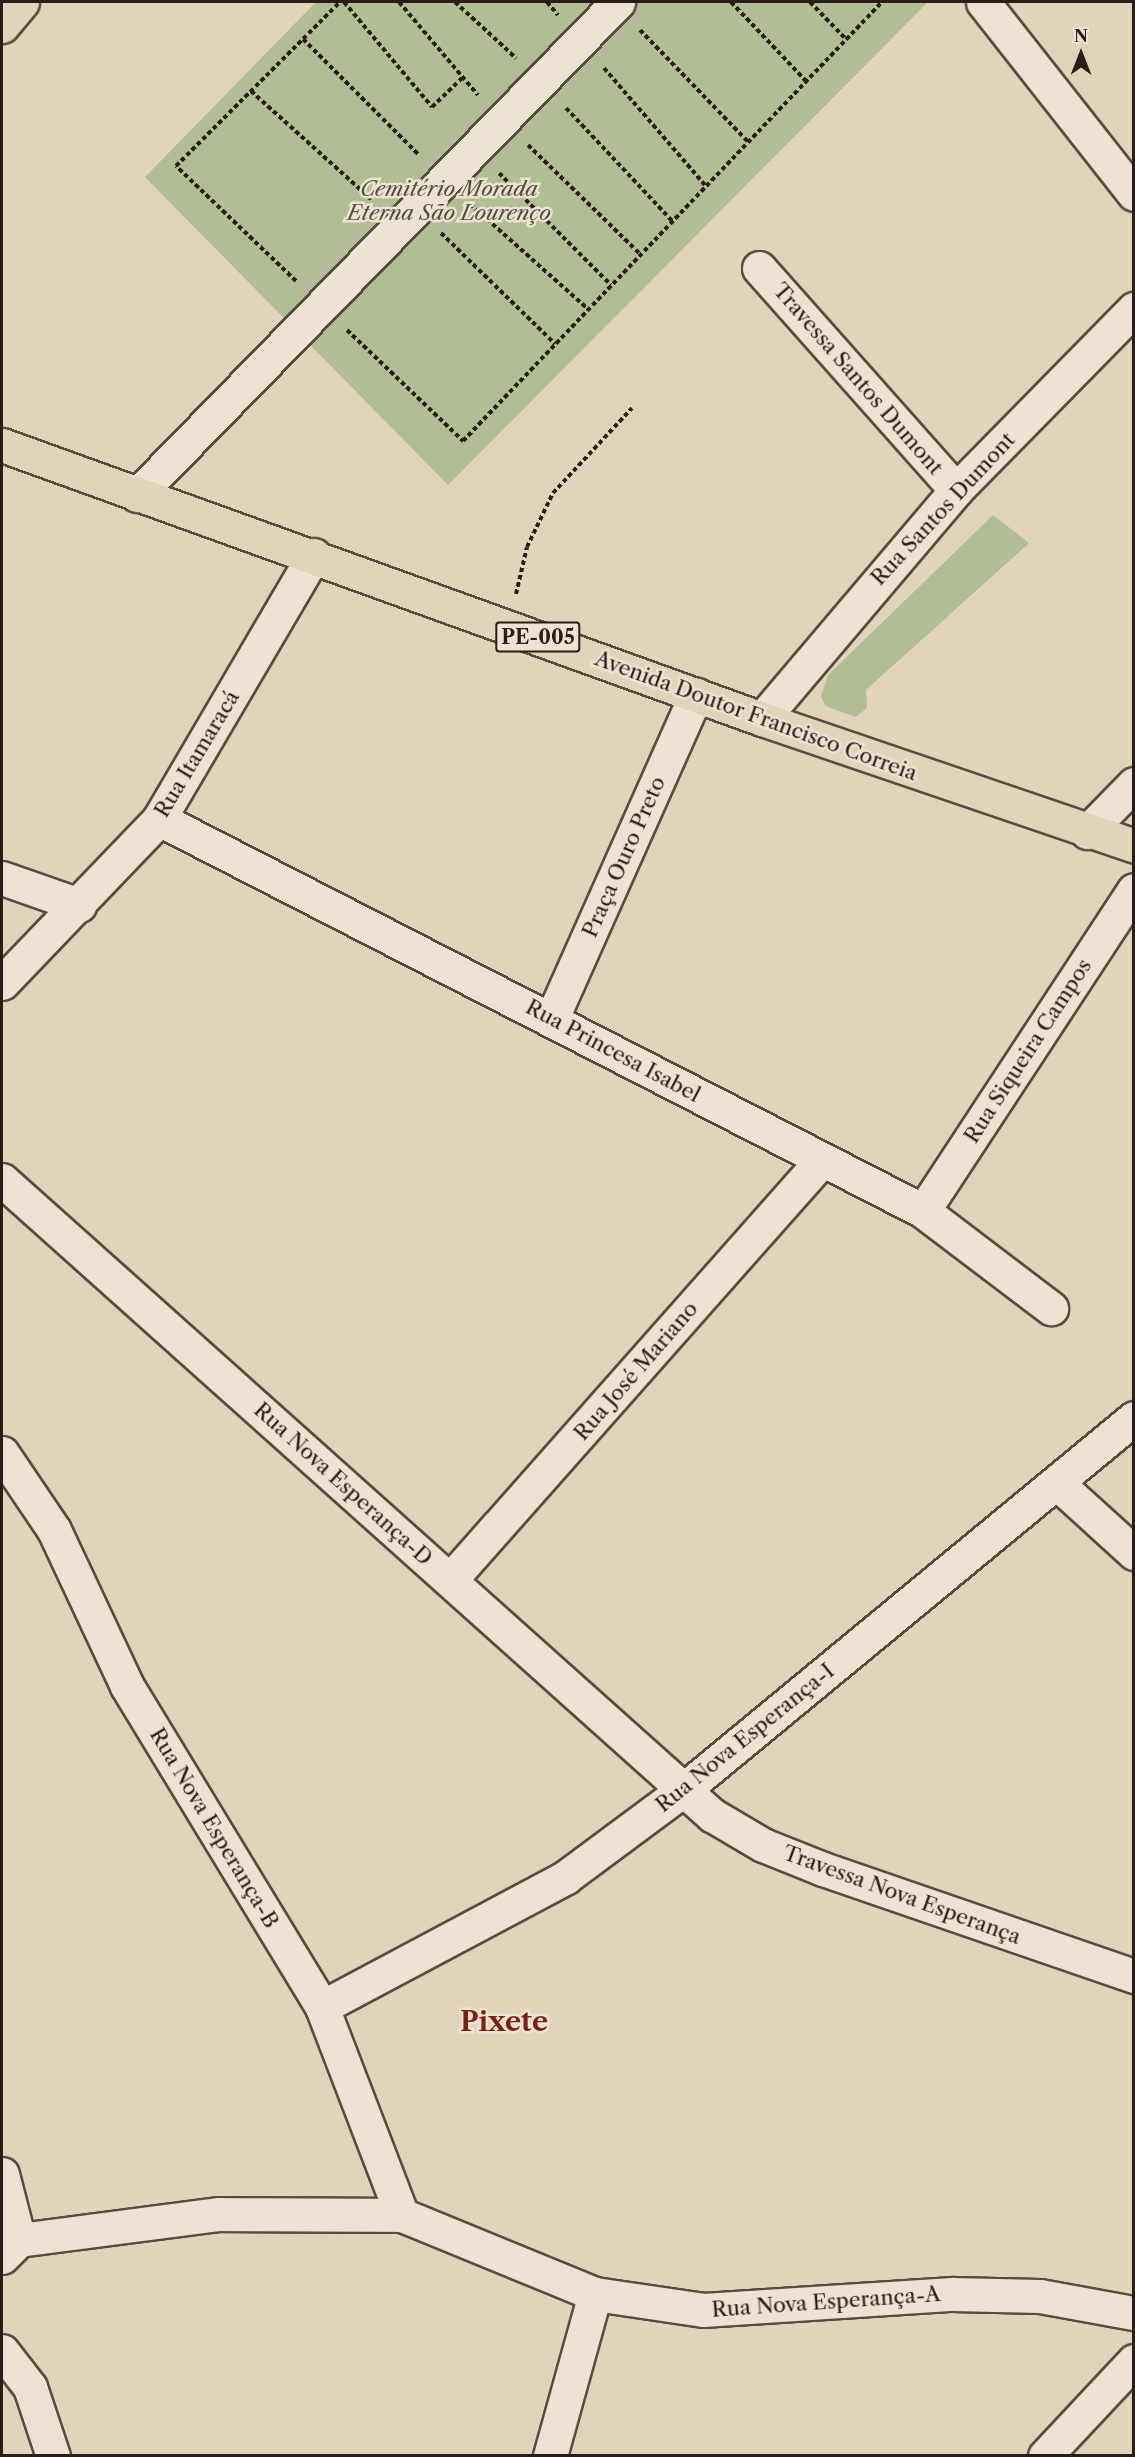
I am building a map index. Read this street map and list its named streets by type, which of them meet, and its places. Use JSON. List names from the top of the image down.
{
  "streets": {
    "main road": ["PE-005", "Avenida Doutor Francisco Correia"],
    "street": [
      "Travessa Santos Dumont",
      "Rua Santos Dumont",
      "Rua Itamaracá",
      "Praça Ouro Preto",
      "Rua Princesa Isabel",
      "Rua Siqueira Campos",
      "Rua José Mariano",
      "Rua Nova Esperança-D",
      "Rua Nova Esperança-I",
      "Rua Nova Esperança-B",
      "Travessa Nova Esperança",
      "Rua Nova Esperança-A"
    ]
  },
  "crossings": [
    ["Travessa Santos Dumont", "Rua Santos Dumont"],
    ["Rua Santos Dumont", "Avenida Doutor Francisco Correia"],
    ["PE-005", "Avenida Doutor Francisco Correia"],
    ["PE-005", "Rua Itamaracá"],
    ["Avenida Doutor Francisco Correia", "Rua Itamaracá"],
    ["Avenida Doutor Francisco Correia", "Praça Ouro Preto"],
    ["Rua Itamaracá", "Rua Princesa Isabel"],
    ["Praça Ouro Preto", "Rua Princesa Isabel"],
    ["Rua Princesa Isabel", "Rua Siqueira Campos"],
    ["Rua Princesa Isabel", "Rua José Mariano"],
    ["Rua José Mariano", "Rua Nova Esperança-D"],
    ["Rua Nova Esperança-D", "Rua Nova Esperança-I"],
    ["Rua Nova Esperança-D", "Travessa Nova Esperança"],
    ["Rua Nova Esperança-I", "Rua Nova Esperança-B"],
    ["Rua Nova Esperança-I", "Travessa Nova Esperança"],
    ["Rua Nova Esperança-B", "Rua Nova Esperança-A"]
  ],
  "districts": ["Pixete"],
  "parks": ["Cemitério Morada Eterna São Lourenço"],
  "north": "top"
}
